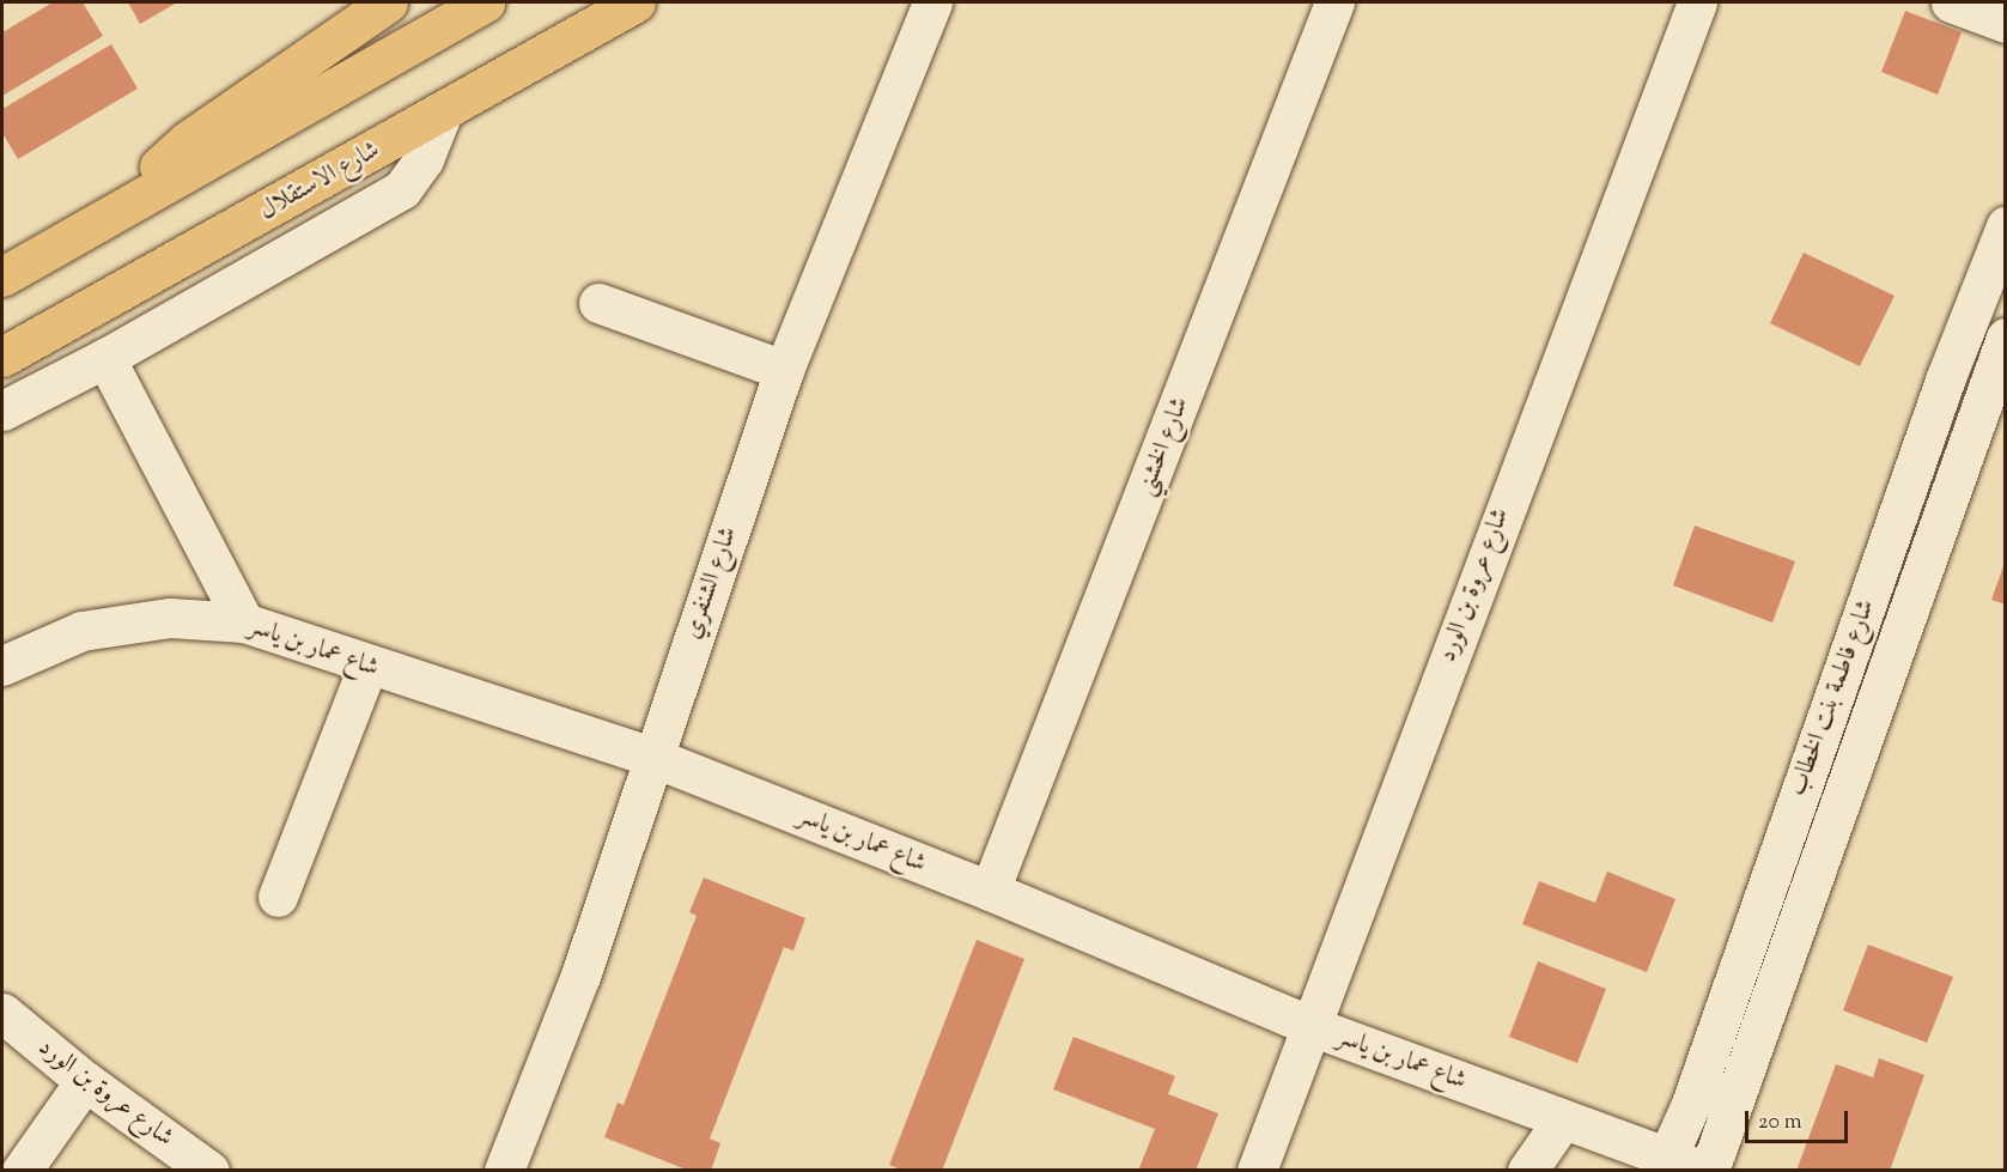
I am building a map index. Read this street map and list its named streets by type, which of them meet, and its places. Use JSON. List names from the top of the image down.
{
  "streets": {
    "highway": ["شارع الاستقلال"],
    "street": [
      "شارع الخشني",
      "شارع الشنفري",
      "شارع عروة بن الورد",
      "شاع عمار بن ياسر",
      "شارع فاطمة بنت الخطاب"
    ]
  },
  "crossings": [
    ["شارع الخشني", "شاع عمار بن ياسر"],
    ["شارع الشنفري", "شاع عمار بن ياسر"],
    ["شارع عروة بن الورد", "شاع عمار بن ياسر"],
    ["شاع عمار بن ياسر", "شارع فاطمة بنت الخطاب"]
  ],
  "scale_bar": "20 m"
}
